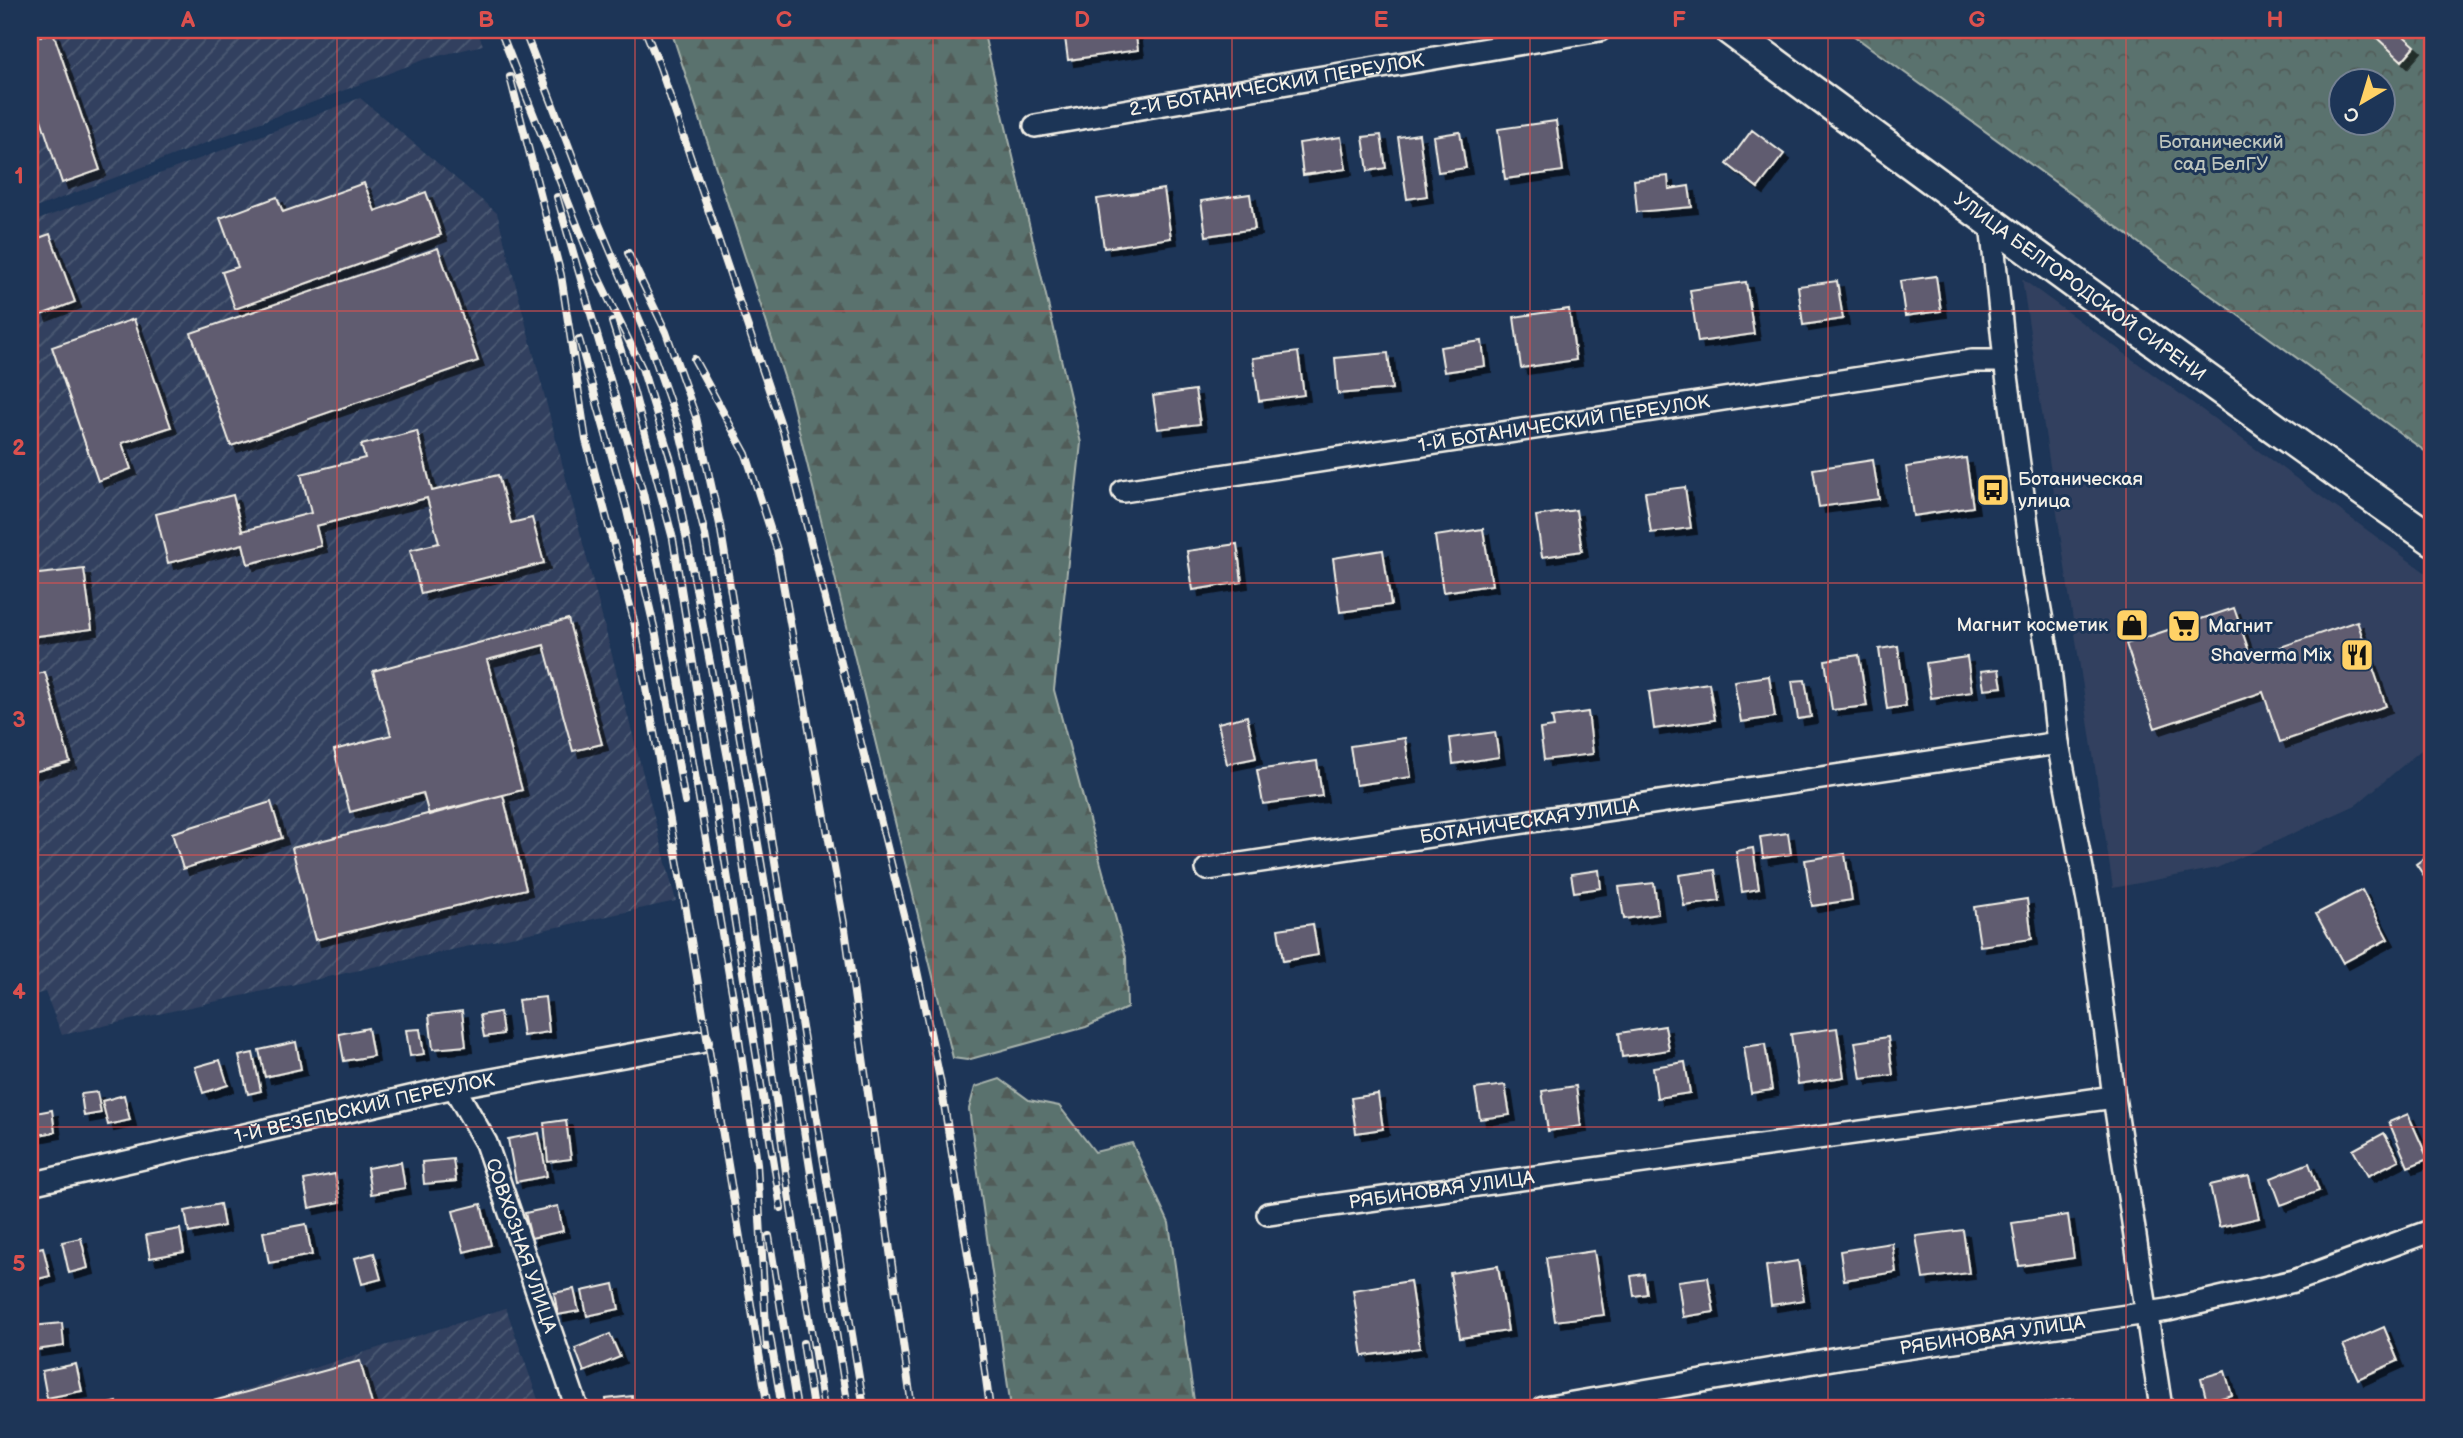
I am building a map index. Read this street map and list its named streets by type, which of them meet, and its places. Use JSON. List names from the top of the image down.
{
  "streets": {
    "main road": ["УЛИЦА БЕЛГОРОДСКОЙ СИРЕНИ"],
    "street": [
      "2-Й БОТАНИЧЕСКИЙ ПЕРЕУЛОК",
      "1-Й БОТАНИЧЕСКИЙ ПЕРЕУЛОК",
      "БОТАНИЧЕСКАЯ УЛИЦА",
      "1-Й ВЕЗЕЛЬСКИЙ ПЕРЕУЛОК",
      "РЯБИНОВАЯ УЛИЦА",
      "СОВХОЗНАЯ УЛИЦА"
    ]
  },
  "crossings": [
    ["1-Й ВЕЗЕЛЬСКИЙ ПЕРЕУЛОК", "СОВХОЗНАЯ УЛИЦА"]
  ],
  "parks": ["Ботанический сад БелГУ"],
  "places": {
    "bus stop": ["Ботаническая улица"],
    "shop": ["Магнит косметик"],
    "supermarket": ["Магнит"],
    "restaurant": ["Shaverma Mix"]
  },
  "north": "bottom left",
  "grid": {
    "columns": [
      "A",
      "B",
      "C",
      "D",
      "E",
      "F",
      "G",
      "H"
    ],
    "rows": [
      "1",
      "2",
      "3",
      "4",
      "5"
    ]
  }
}
